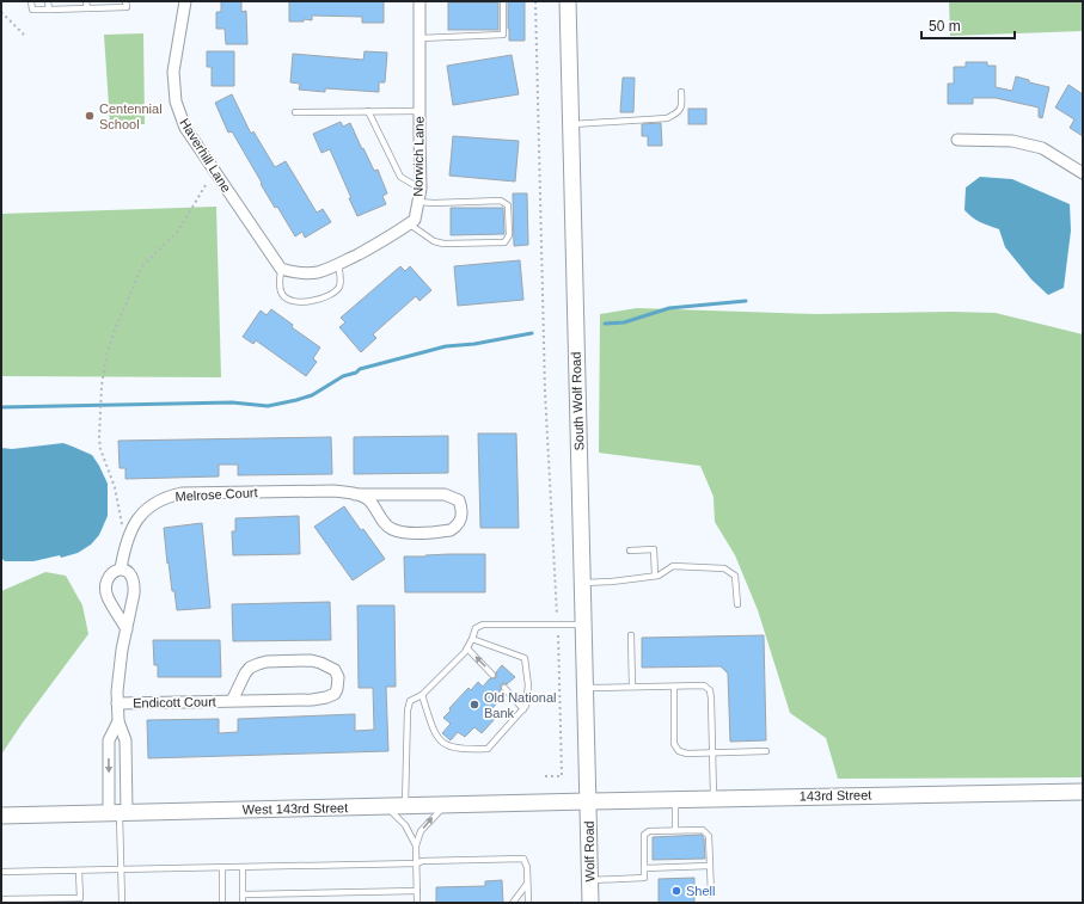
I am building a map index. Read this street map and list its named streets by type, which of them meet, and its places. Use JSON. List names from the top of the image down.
{
  "streets": {
    "main road": [
      "South Wolf Road",
      "143rd Street",
      "West 143rd Street",
      "Wolf Road"
    ],
    "street": [
      "Haverhill Lane",
      "Norwich Lane",
      "Melrose Court",
      "Endicott Court"
    ]
  },
  "crossings": [
    ["South Wolf Road", "143rd Street"],
    ["South Wolf Road", "West 143rd Street"],
    ["South Wolf Road", "Wolf Road"],
    ["143rd Street", "West 143rd Street"],
    ["143rd Street", "Wolf Road"],
    ["West 143rd Street", "Wolf Road"]
  ],
  "places": ["Centennial School", "Old National Bank", "Shell"],
  "scale_bar": "50 m"
}
